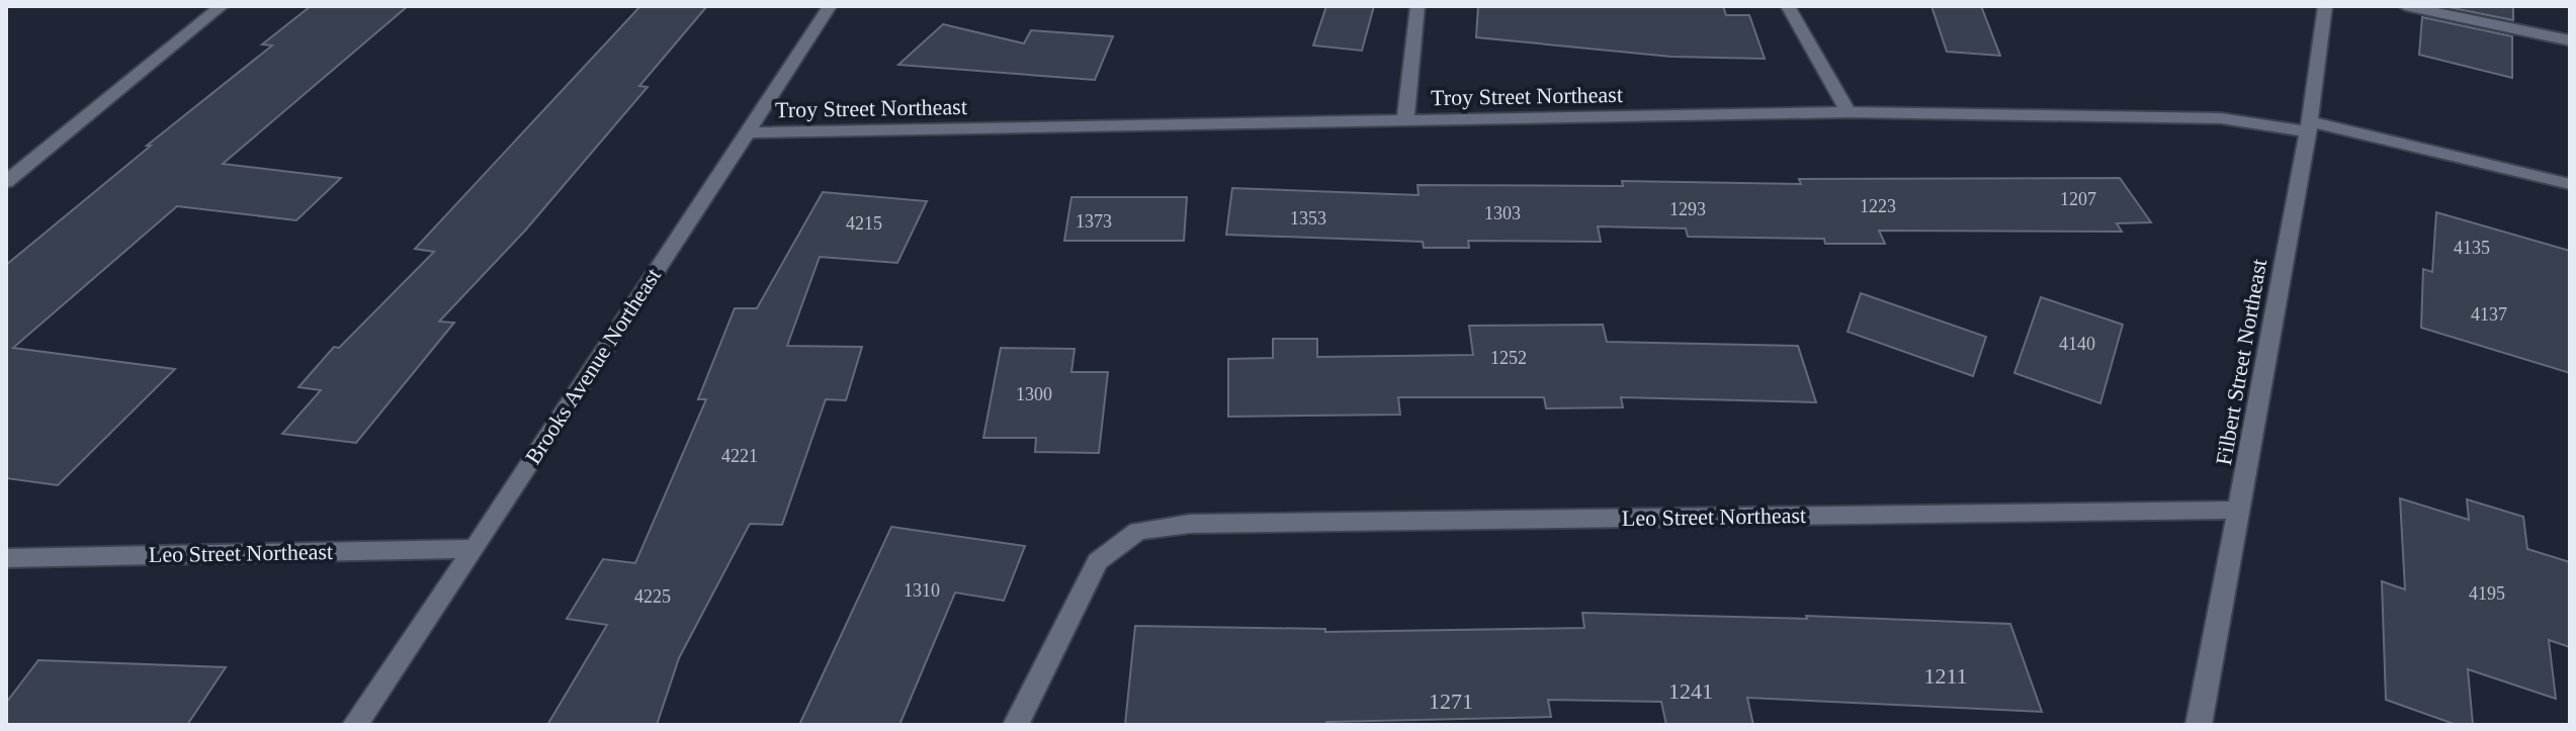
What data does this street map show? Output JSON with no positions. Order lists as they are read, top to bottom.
{
  "streets": {
    "street": [
      "Troy Street Northeast",
      "Filbert Street Northeast",
      "Brooks Avenue Northeast",
      "Leo Street Northeast"
    ]
  },
  "crossings": [
    ["Troy Street Northeast", "Filbert Street Northeast"],
    ["Troy Street Northeast", "Brooks Avenue Northeast"],
    ["Filbert Street Northeast", "Leo Street Northeast"],
    ["Brooks Avenue Northeast", "Leo Street Northeast"]
  ],
  "house_numbers": [
    "1207",
    "1223",
    "1293",
    "1303",
    "1353",
    "1373",
    "4215",
    "4135",
    "4137",
    "4140",
    "1252",
    "1300",
    "4221",
    "1310",
    "4195",
    "4225",
    "1211",
    "1241",
    "1271"
  ]
}
